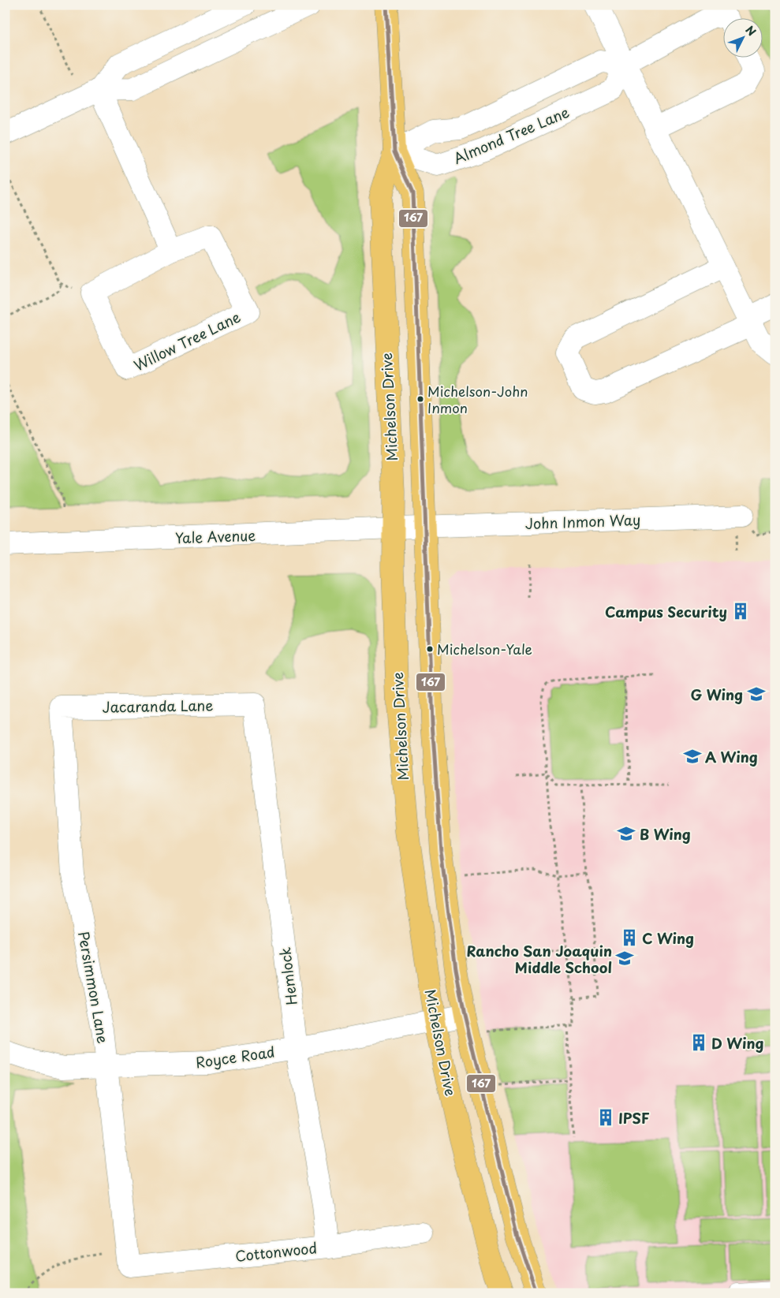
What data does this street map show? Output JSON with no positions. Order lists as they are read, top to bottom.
{
  "streets": {
    "main road": ["Michelson Drive"],
    "street": [
      "Almond Tree Lane",
      "Willow Tree Lane",
      "John Inmon Way",
      "Yale Avenue",
      "Jacaranda Lane",
      "Hemlock",
      "Persimmon Lane",
      "Royce Road",
      "Cottonwood"
    ]
  },
  "crossings": [
    ["Almond Tree Lane", "Michelson Drive"],
    ["Michelson Drive", "John Inmon Way"],
    ["Michelson Drive", "Yale Avenue"],
    ["Michelson Drive", "Royce Road"],
    ["John Inmon Way", "Yale Avenue"],
    ["Jacaranda Lane", "Hemlock"],
    ["Jacaranda Lane", "Persimmon Lane"],
    ["Hemlock", "Royce Road"],
    ["Hemlock", "Cottonwood"],
    ["Persimmon Lane", "Royce Road"],
    ["Persimmon Lane", "Cottonwood"]
  ],
  "places": {
    "other": ["Michelson-John Inmon", "Michelson-Yale"],
    "building": [
      "Campus Security",
      "C Wing",
      "D Wing",
      "IPSF"
    ],
    "school or university": [
      "G Wing",
      "A Wing",
      "B Wing",
      "Rancho San Joaquin Middle School"
    ]
  },
  "lines": ["transit line 167"],
  "north": "top right"
}
